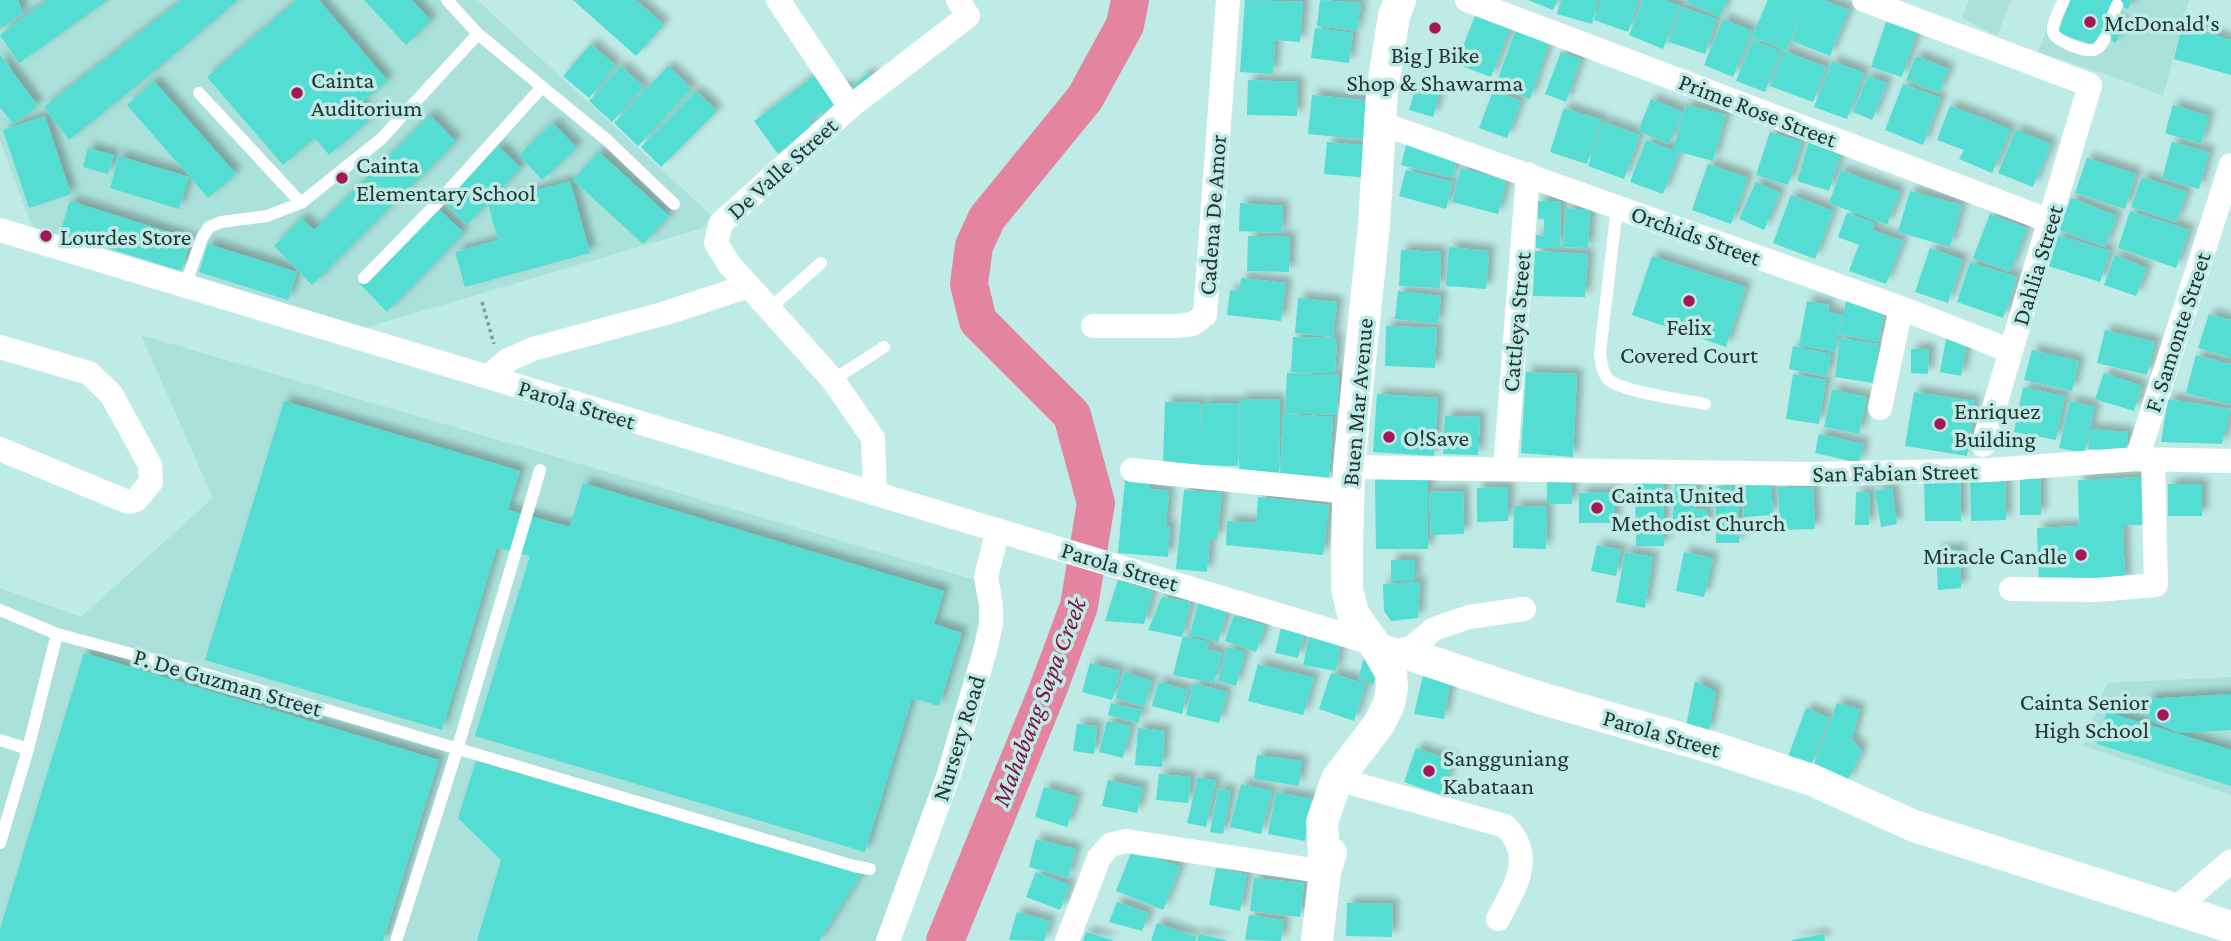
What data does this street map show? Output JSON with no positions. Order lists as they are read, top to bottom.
{
  "streets": {
    "street": [
      "Prime Rose Street",
      "De Valle Street",
      "Cadena De Amor",
      "Orchids Street",
      "Dahlia Street",
      "Cattleya Street",
      "F. Samonte Street",
      "Buen Mar Avenue",
      "Parola Street",
      "San Fabian Street",
      "Nursery Road"
    ],
    "lane": ["P. De Guzman Street"]
  },
  "crossings": [
    ["Prime Rose Street", "Dahlia Street"],
    ["De Valle Street", "Parola Street"],
    ["Orchids Street", "Dahlia Street"],
    ["Orchids Street", "Cattleya Street"],
    ["Orchids Street", "Buen Mar Avenue"],
    ["Cattleya Street", "San Fabian Street"],
    ["F. Samonte Street", "San Fabian Street"],
    ["Buen Mar Avenue", "Parola Street"],
    ["Buen Mar Avenue", "San Fabian Street"],
    ["Parola Street", "Nursery Road"]
  ],
  "water": ["Mahabang Sapa Creek"],
  "places": [
    "McDonald's",
    "Big J Bike Shop & Shawarma",
    "Cainta Auditorium",
    "Cainta Elementary School",
    "Lourdes Store",
    "Felix Covered Court",
    "Enriquez Building",
    "O!Save",
    "Cainta United Methodist Church",
    "Miracle Candle",
    "Cainta Senior High School",
    "Sangguniang Kabataan"
  ]
}
